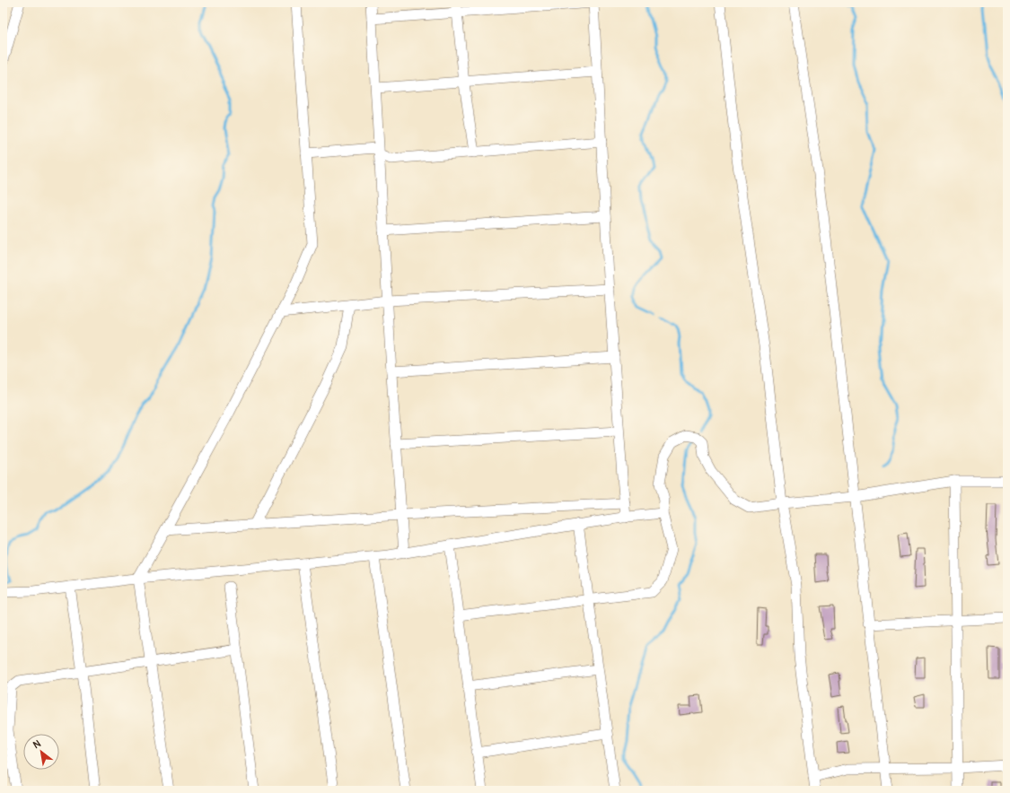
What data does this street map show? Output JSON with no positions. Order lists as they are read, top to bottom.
{
  "north": "top left"
}
